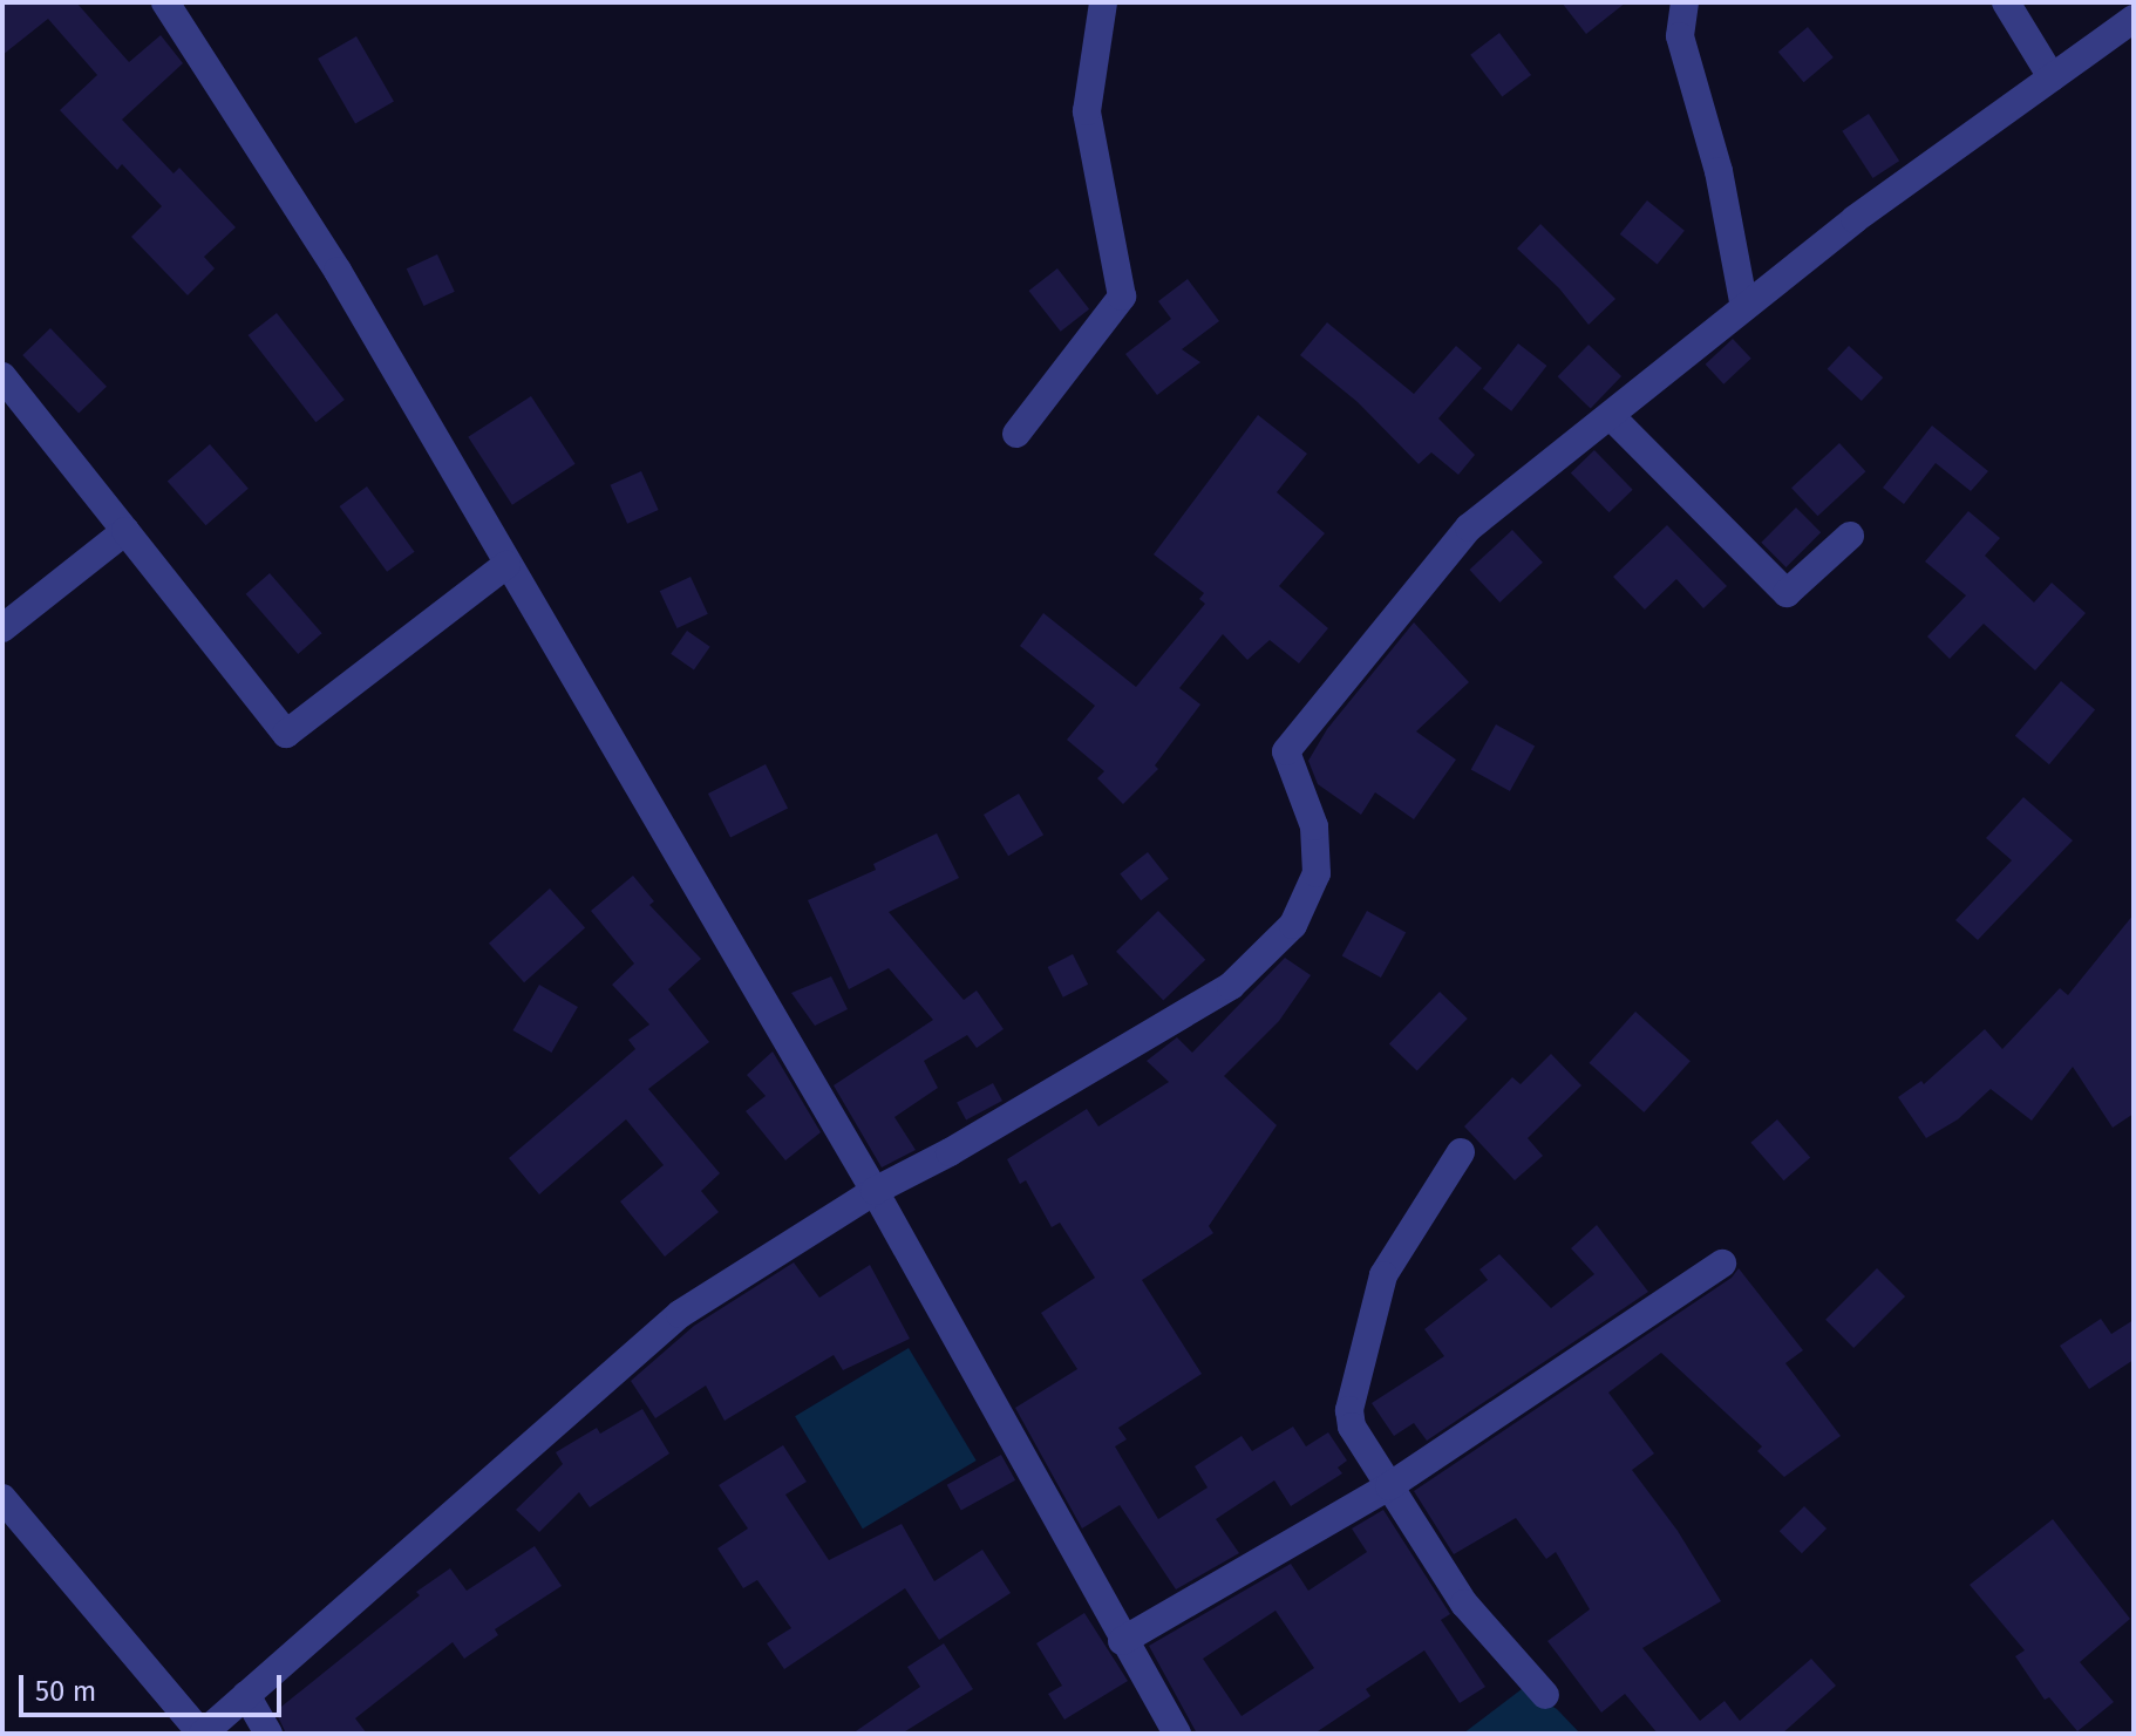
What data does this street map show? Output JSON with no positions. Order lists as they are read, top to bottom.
{
  "scale_bar": "50 m"
}
